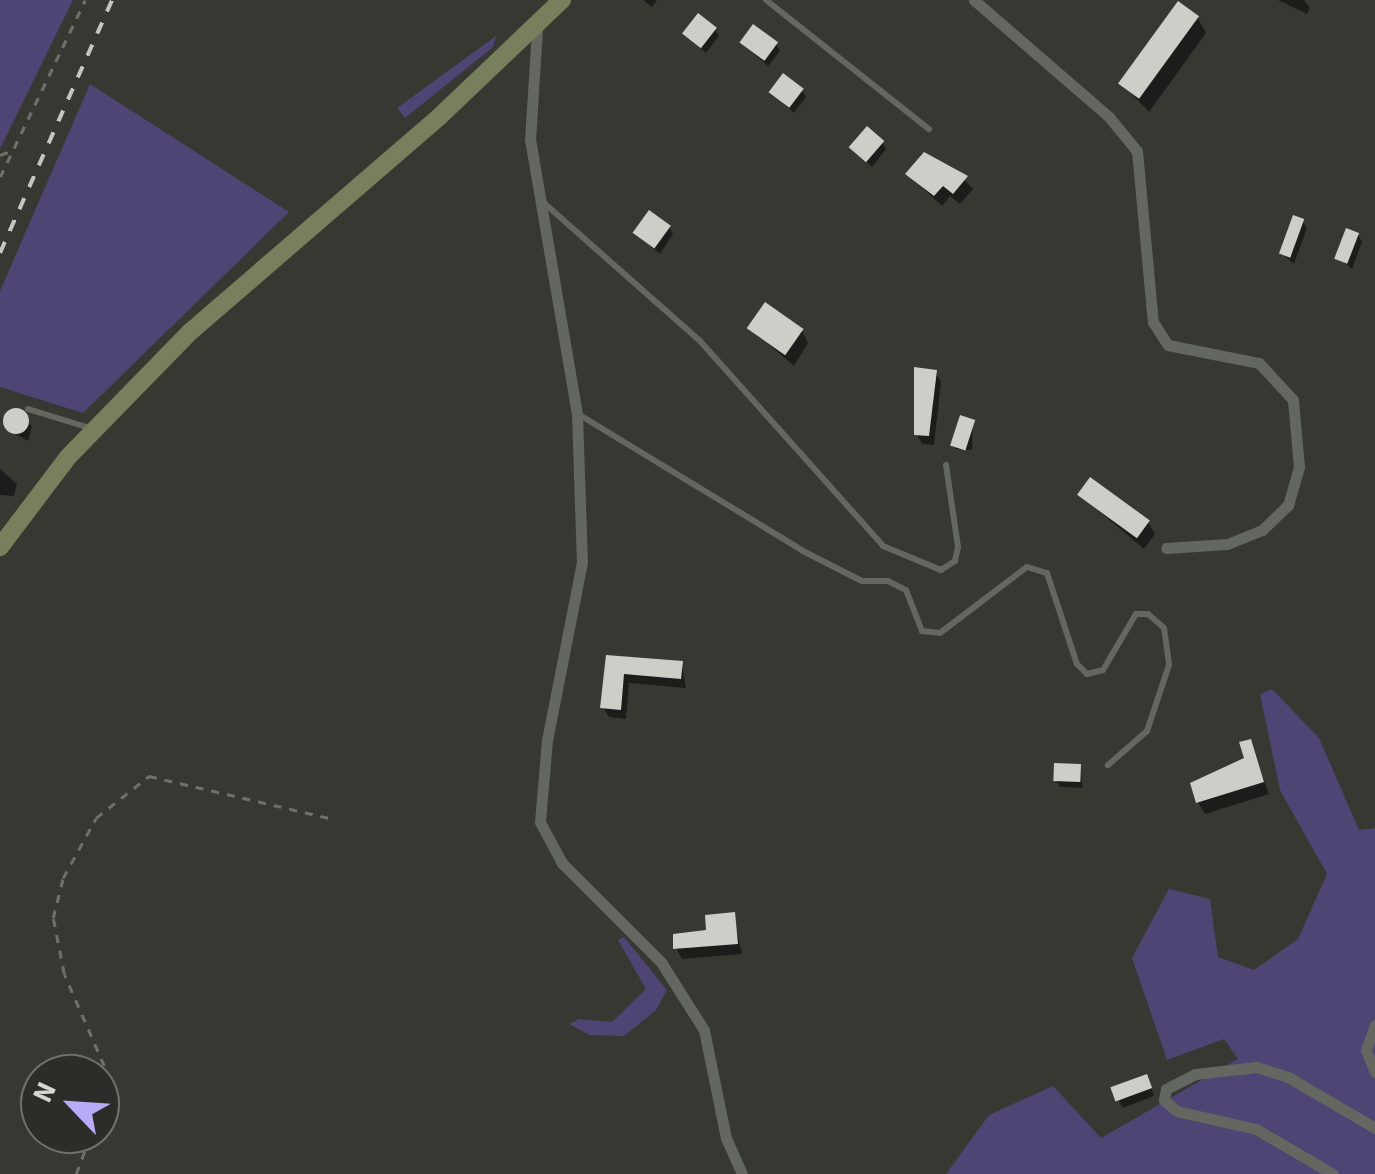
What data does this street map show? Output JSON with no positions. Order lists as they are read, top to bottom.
{
  "north": "top left"
}
